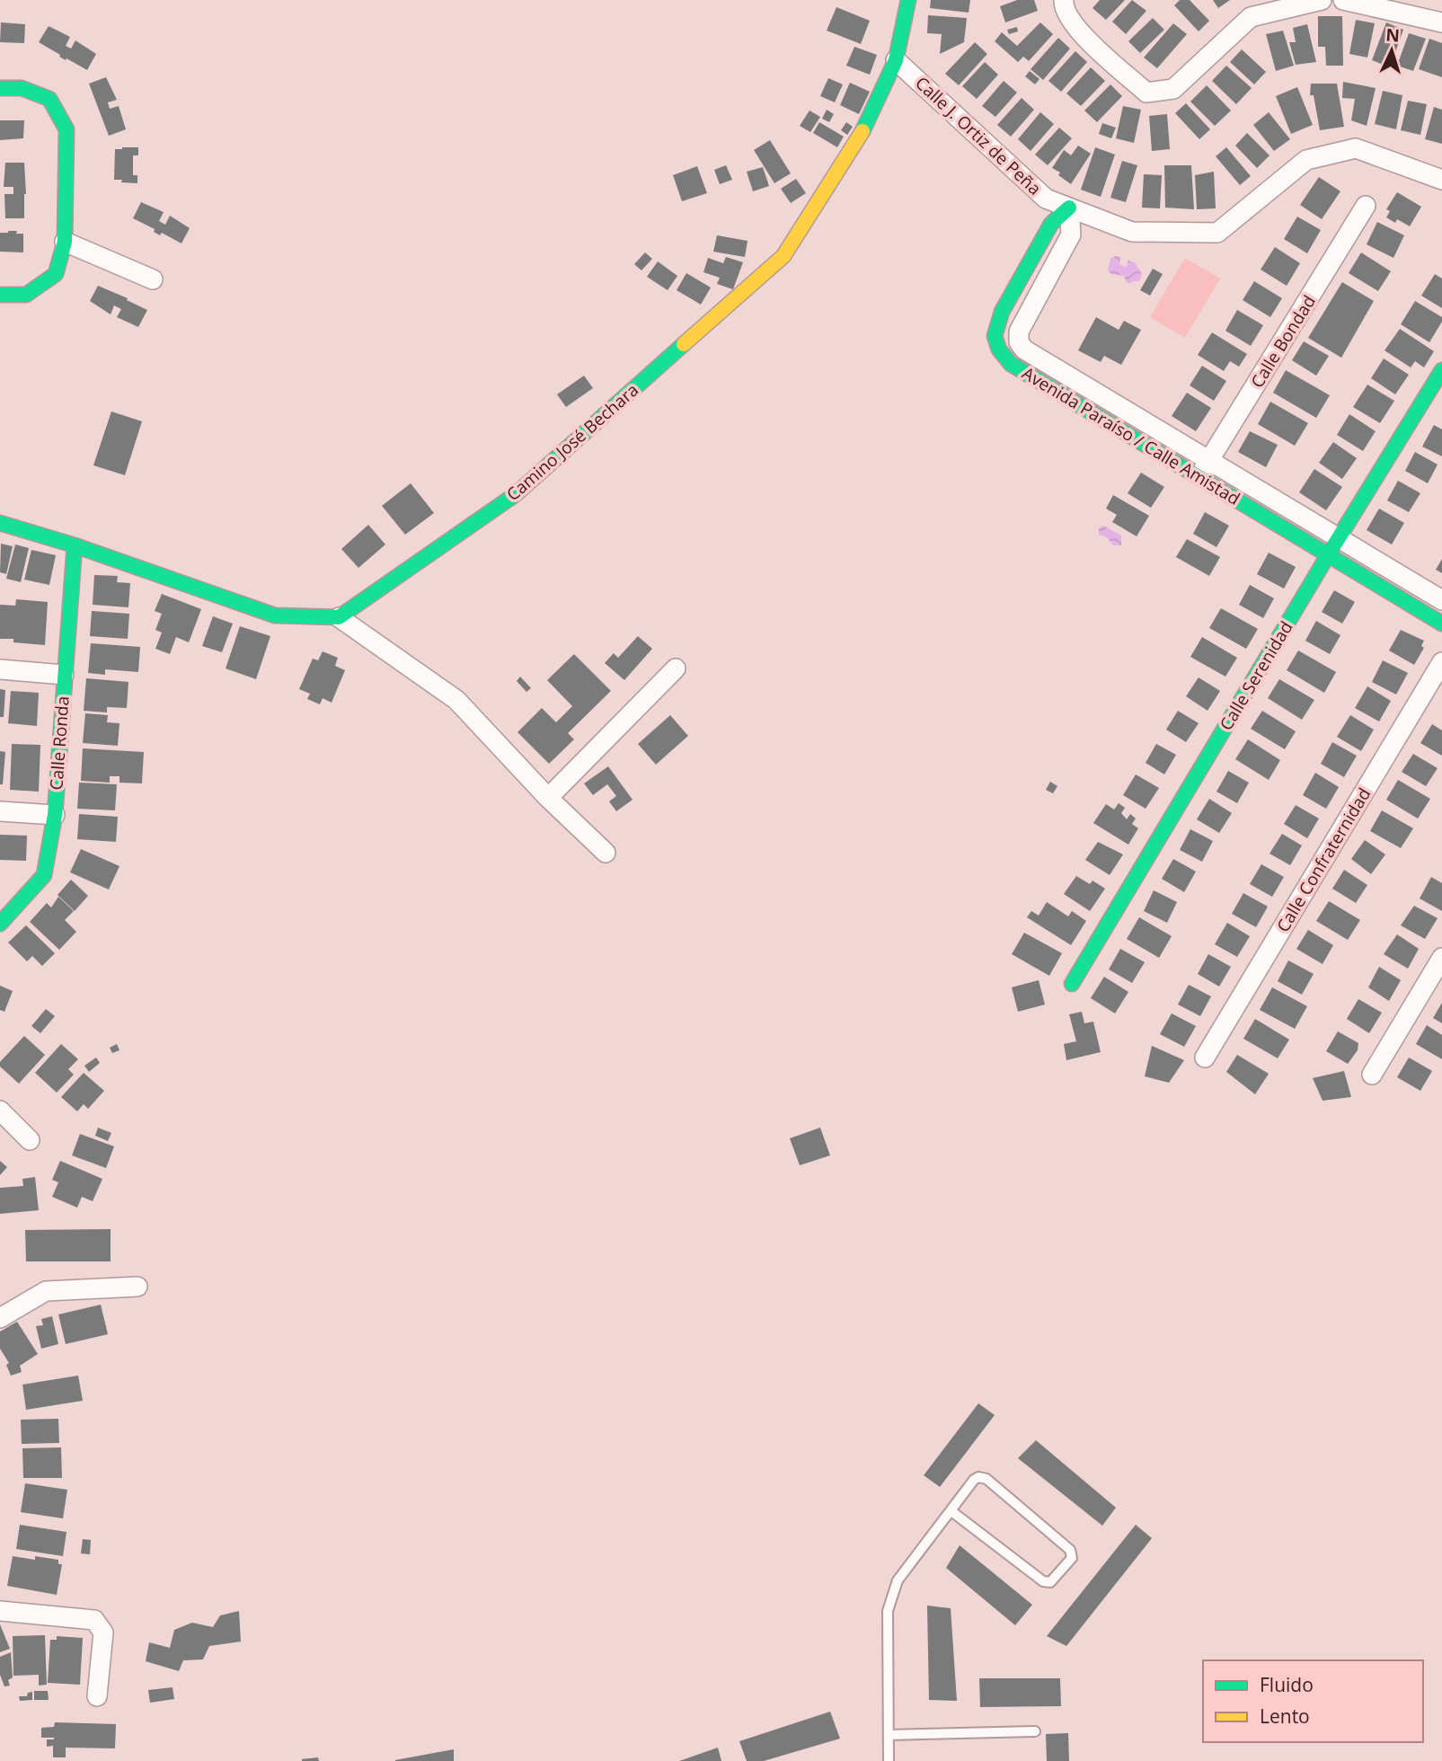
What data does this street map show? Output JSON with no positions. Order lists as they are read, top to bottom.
{
  "streets": {
    "street": [
      "Calle J. Ortiz de Peña",
      "Calle Bondad",
      "Avenida Paraíso / Calle Amistad",
      "Camino José Bechara",
      "Calle Serenidad",
      "Calle Ronda",
      "Calle Confraternidad"
    ]
  },
  "crossings": [
    ["Calle J. Ortiz de Peña", "Camino José Bechara"],
    ["Calle Bondad", "Avenida Paraíso / Calle Amistad"],
    ["Avenida Paraíso / Calle Amistad", "Calle Serenidad"]
  ],
  "legend": ["Fluido", "Lento"],
  "north": "top"
}
